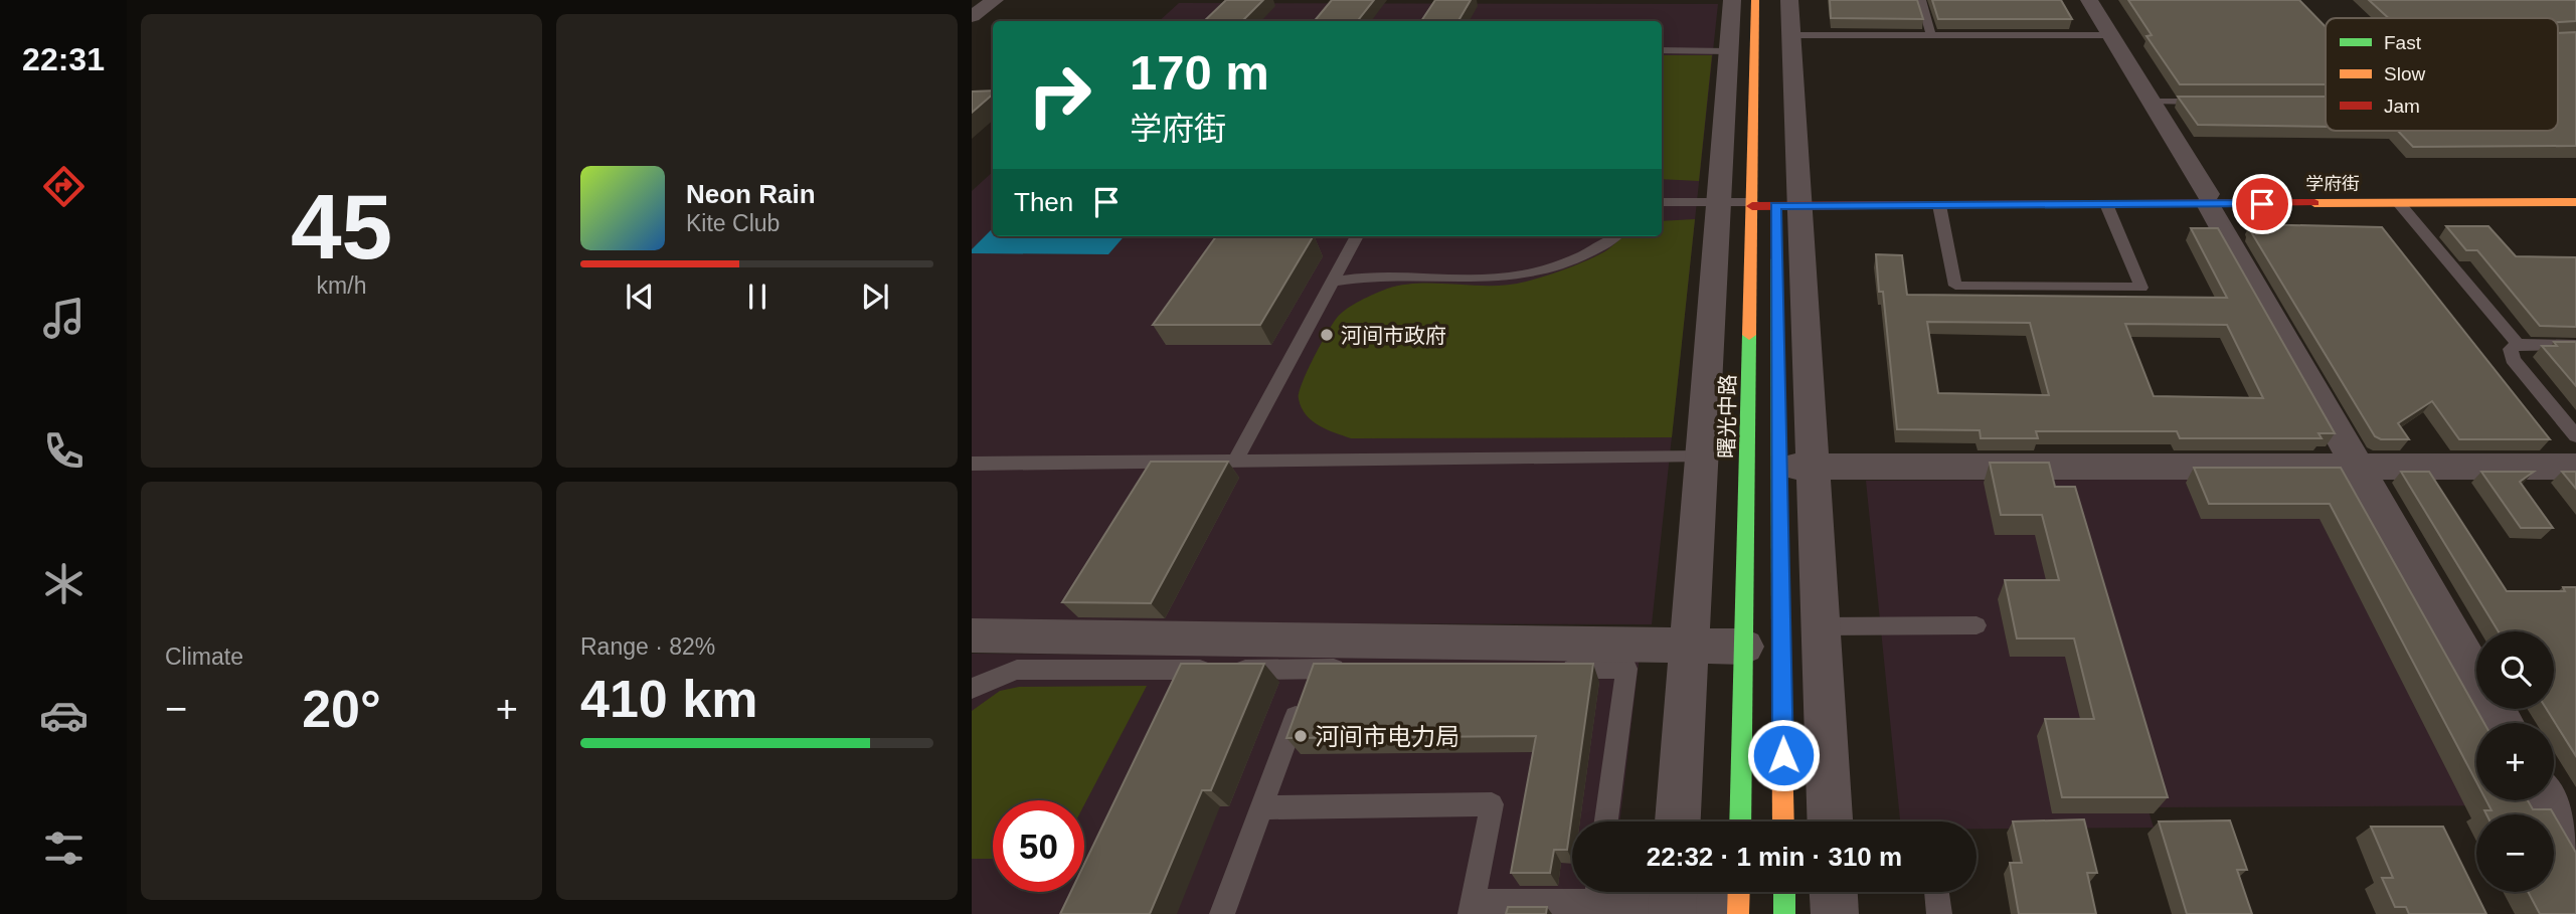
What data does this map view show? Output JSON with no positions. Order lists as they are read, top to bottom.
{
  "streets": {
    "main road": ["学府街", "曙光中路"]
  },
  "crossings": [
    ["学府街", "曙光中路"]
  ],
  "places": ["河间市政府", "河间市电力局"],
  "legend": ["Fast", "Slow", "Jam"],
  "page": {
    "tabs": "22:31",
    "tile": [
      ["45", "km/h"],
      "Climate",
      ["Range · 82%", "410 km"]
    ],
    "turn": ["170 m", "学府街"],
    "song": ["Neon Rain", "Kite Club"],
    "then": "Then",
    "map_buttons": ["+", "−"],
    "heat": ["−", "20°", "+"],
    "limit": "50",
    "trip": "22:32 · 1 min · 310 m"
  }
}
